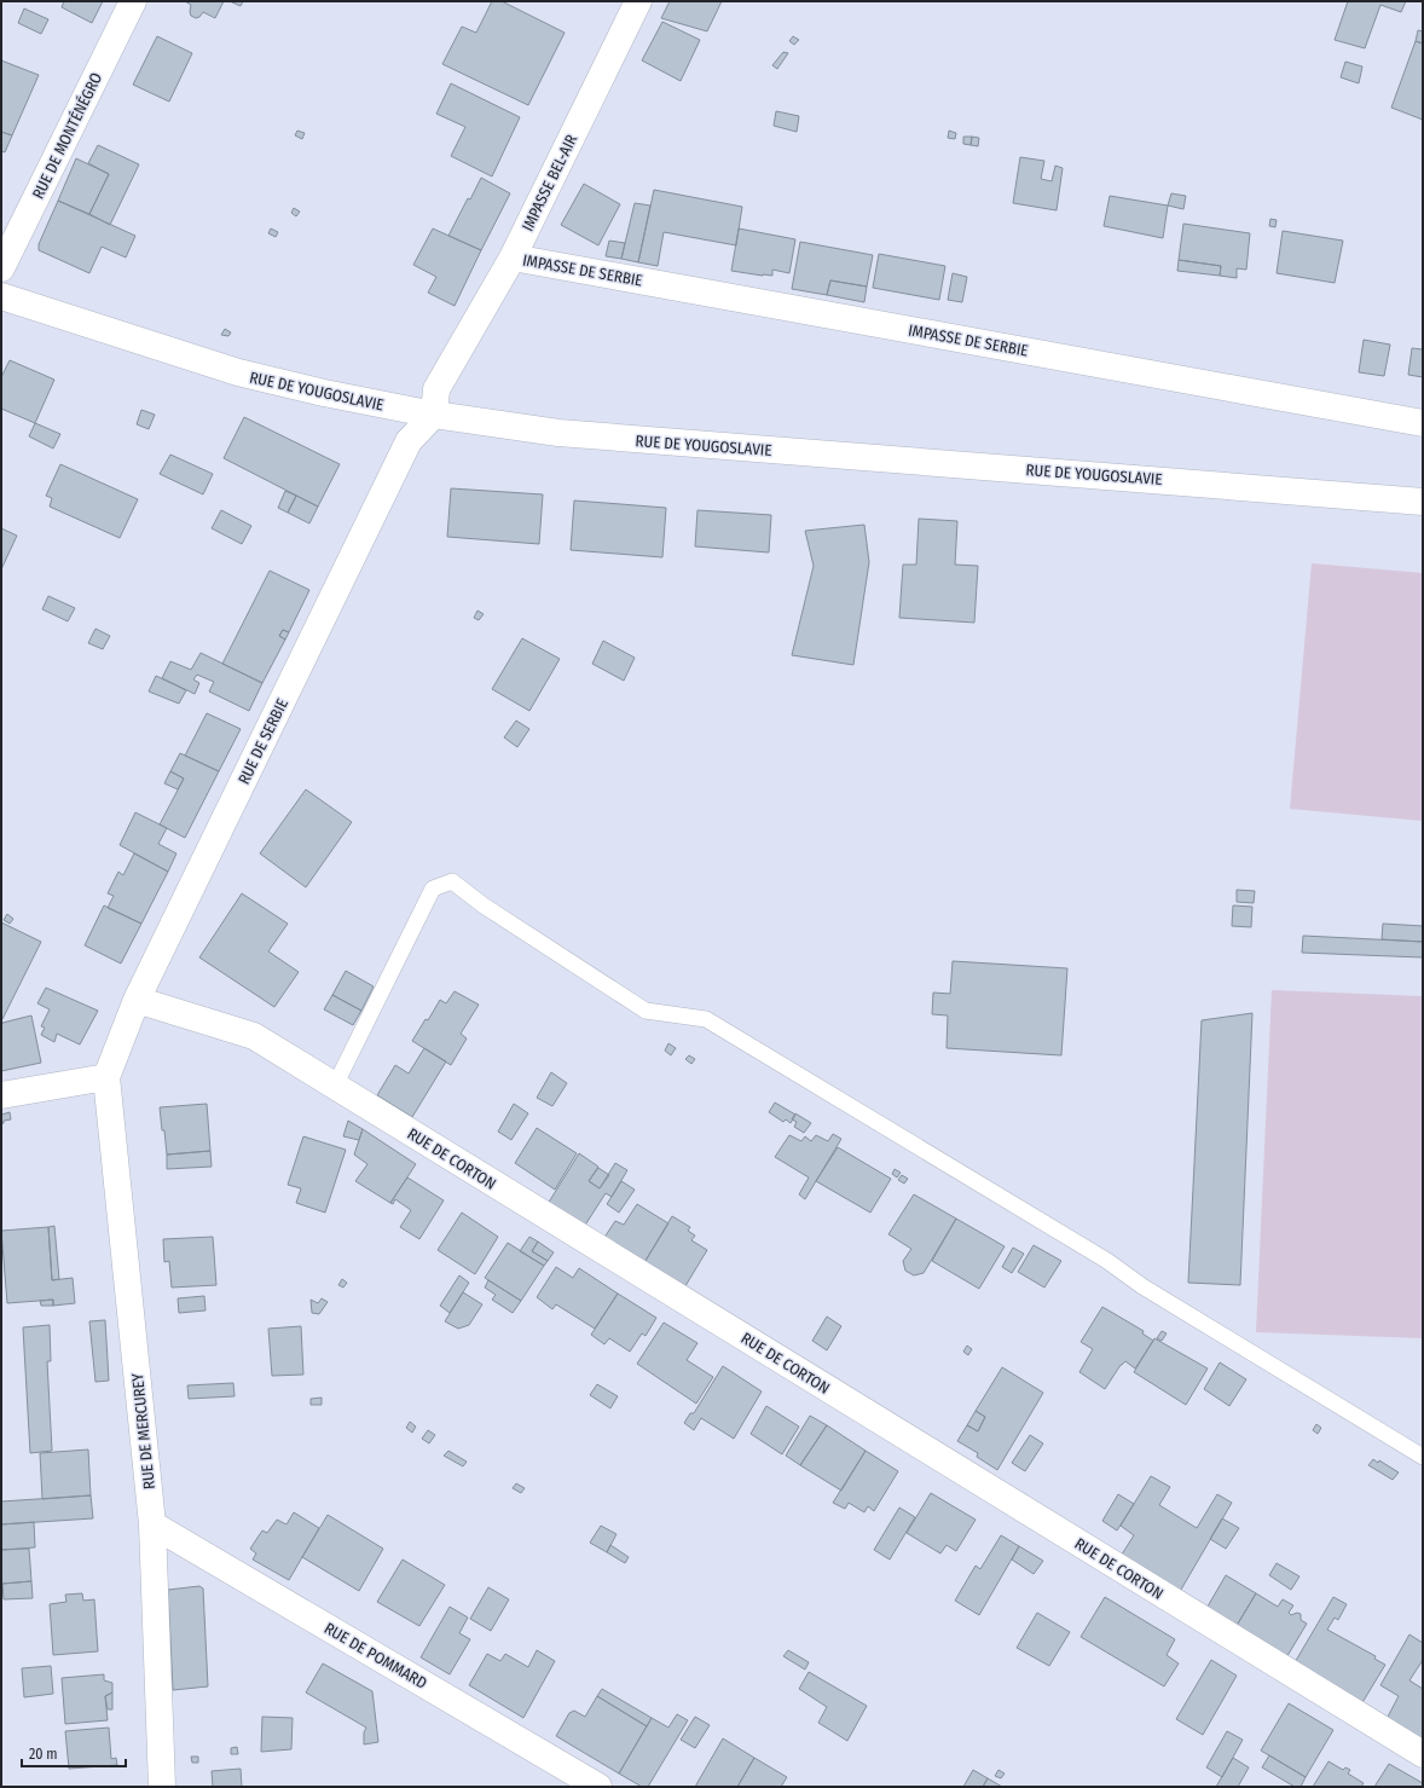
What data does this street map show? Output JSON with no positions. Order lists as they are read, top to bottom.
{
  "streets": {
    "street": [
      "RUE DE MONTÉNÉGRO",
      "IMPASSE BEL-AIR",
      "IMPASSE DE SERBIE",
      "RUE DE YOUGOSLAVIE",
      "RUE DE SERBIE",
      "RUE DE CORTON",
      "RUE DE MERCUREY",
      "RUE DE POMMARD"
    ]
  },
  "crossings": [
    ["IMPASSE BEL-AIR", "IMPASSE DE SERBIE"],
    ["IMPASSE BEL-AIR", "RUE DE YOUGOSLAVIE"],
    ["IMPASSE BEL-AIR", "RUE DE SERBIE"],
    ["RUE DE YOUGOSLAVIE", "RUE DE SERBIE"],
    ["RUE DE SERBIE", "RUE DE CORTON"],
    ["RUE DE SERBIE", "RUE DE MERCUREY"],
    ["RUE DE MERCUREY", "RUE DE POMMARD"]
  ],
  "scale_bar": "20 m"
}
